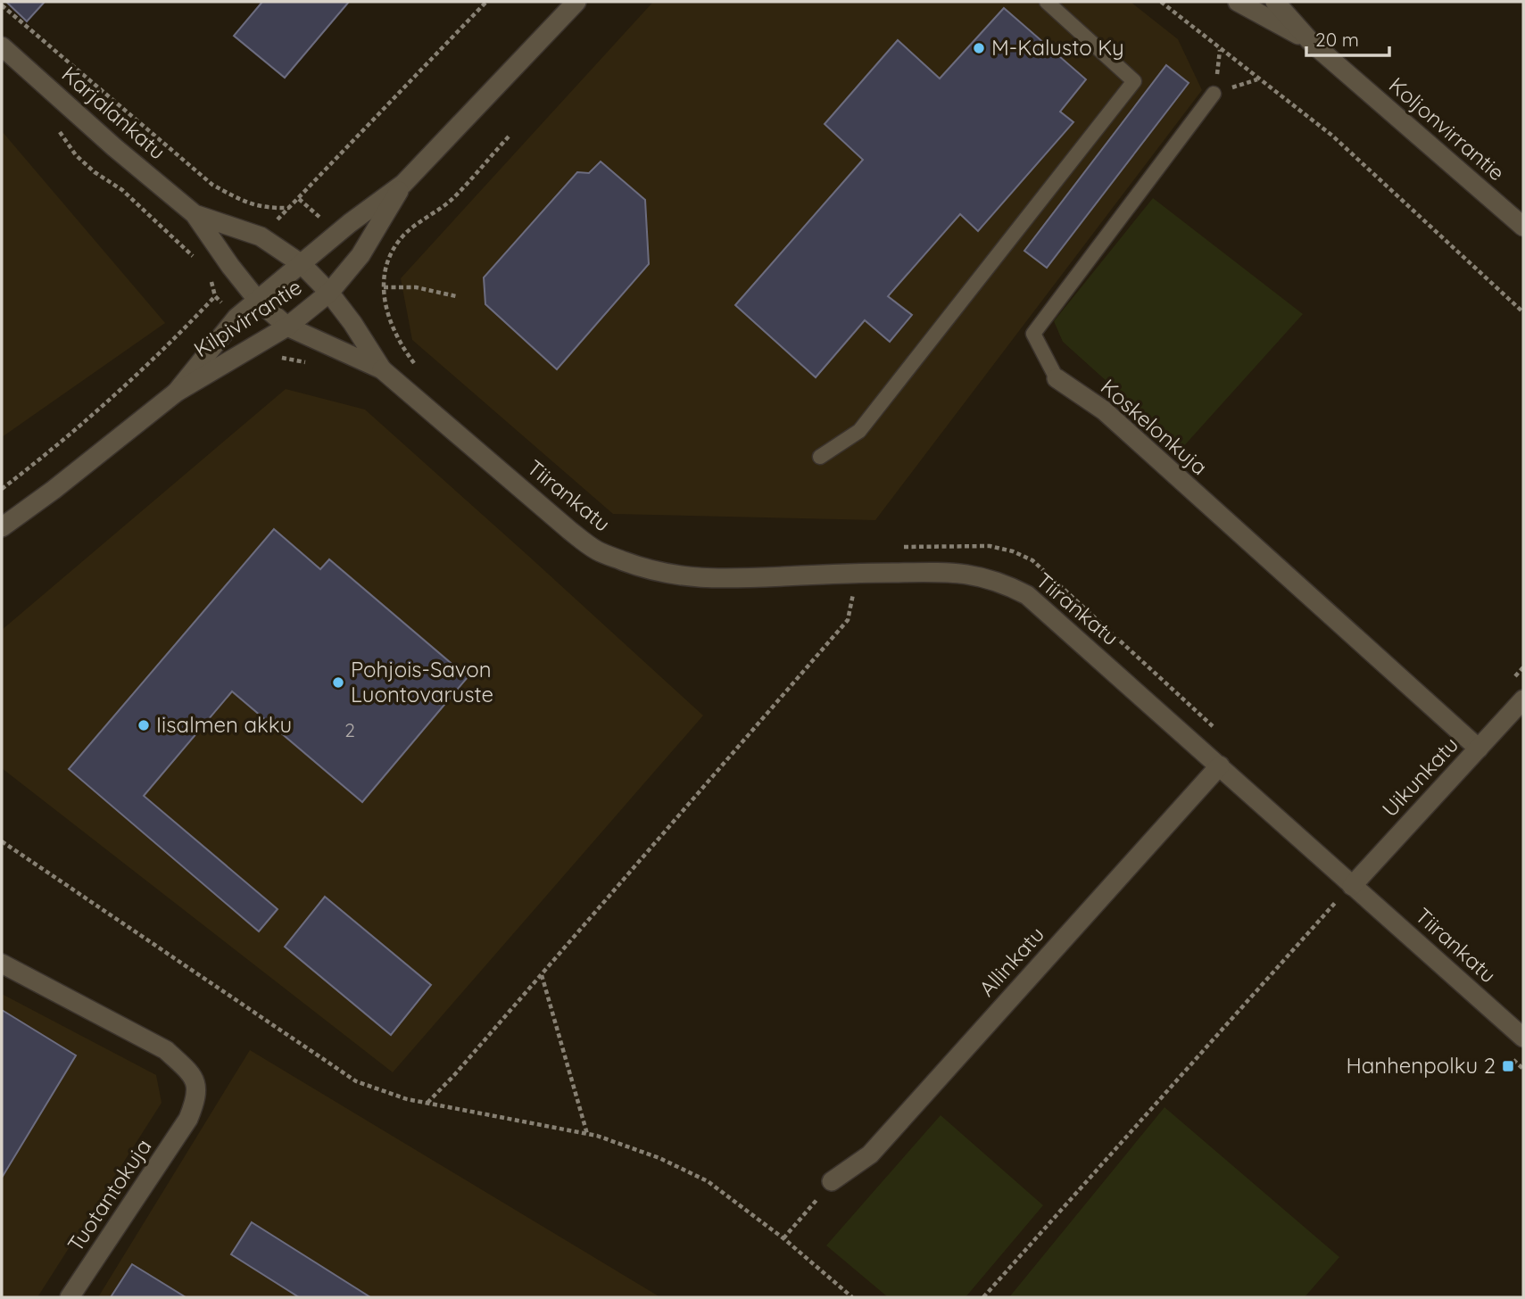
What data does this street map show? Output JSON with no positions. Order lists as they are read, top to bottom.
{
  "streets": {
    "street": [
      "Karjalankatu",
      "Koljonvirrantie",
      "Kilpivirrantie",
      "Koskelonkuja",
      "Tiirankatu",
      "Uikunkatu",
      "Allinkatu",
      "Tuotantokuja"
    ]
  },
  "crossings": [
    ["Karjalankatu", "Kilpivirrantie"],
    ["Karjalankatu", "Tiirankatu"],
    ["Kilpivirrantie", "Tiirankatu"],
    ["Koskelonkuja", "Uikunkatu"],
    ["Tiirankatu", "Uikunkatu"],
    ["Tiirankatu", "Allinkatu"]
  ],
  "places": {
    "other": ["M-Kalusto Ky", "Pohjois-Savon Luontovaruste", "Iisalmen akku"],
    "transit": ["Hanhenpolku 2"]
  },
  "house_numbers": ["2"],
  "scale_bar": "20 m"
}
